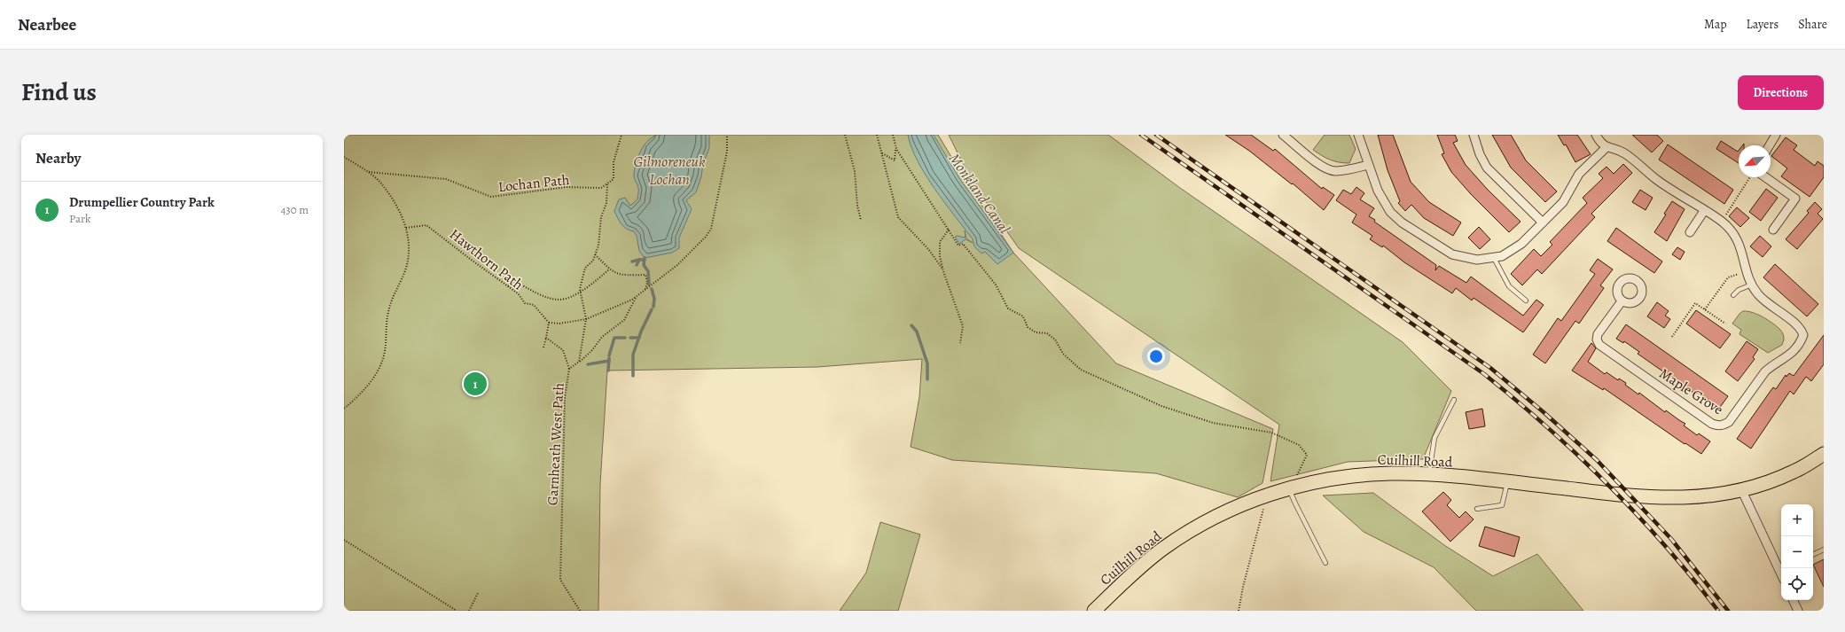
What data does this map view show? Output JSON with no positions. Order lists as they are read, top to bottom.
{
  "streets": {
    "main road": ["Cuilhill Road"],
    "street": ["Maple Grove"],
    "path": ["Lochan Path", "Hawthorn Path", "Garnheath West Path"]
  },
  "water": ["Gilmoreneuk Lochan", "Monkland Canal"],
  "north": "bottom left",
  "page": {
    "header": "Nearbee",
    "nav": ["Map", "Layers", "Share"],
    "title": "Find us",
    "buttons": "Directions",
    "heading": "Nearby",
    "list": [
      {
        "mark": "1",
        "name": "Drumpellier Country Park",
        "note": "Park",
        "value": "430 m"
      }
    ],
    "pins": "1",
    "map_buttons": ["+", "−"]
  }
}
